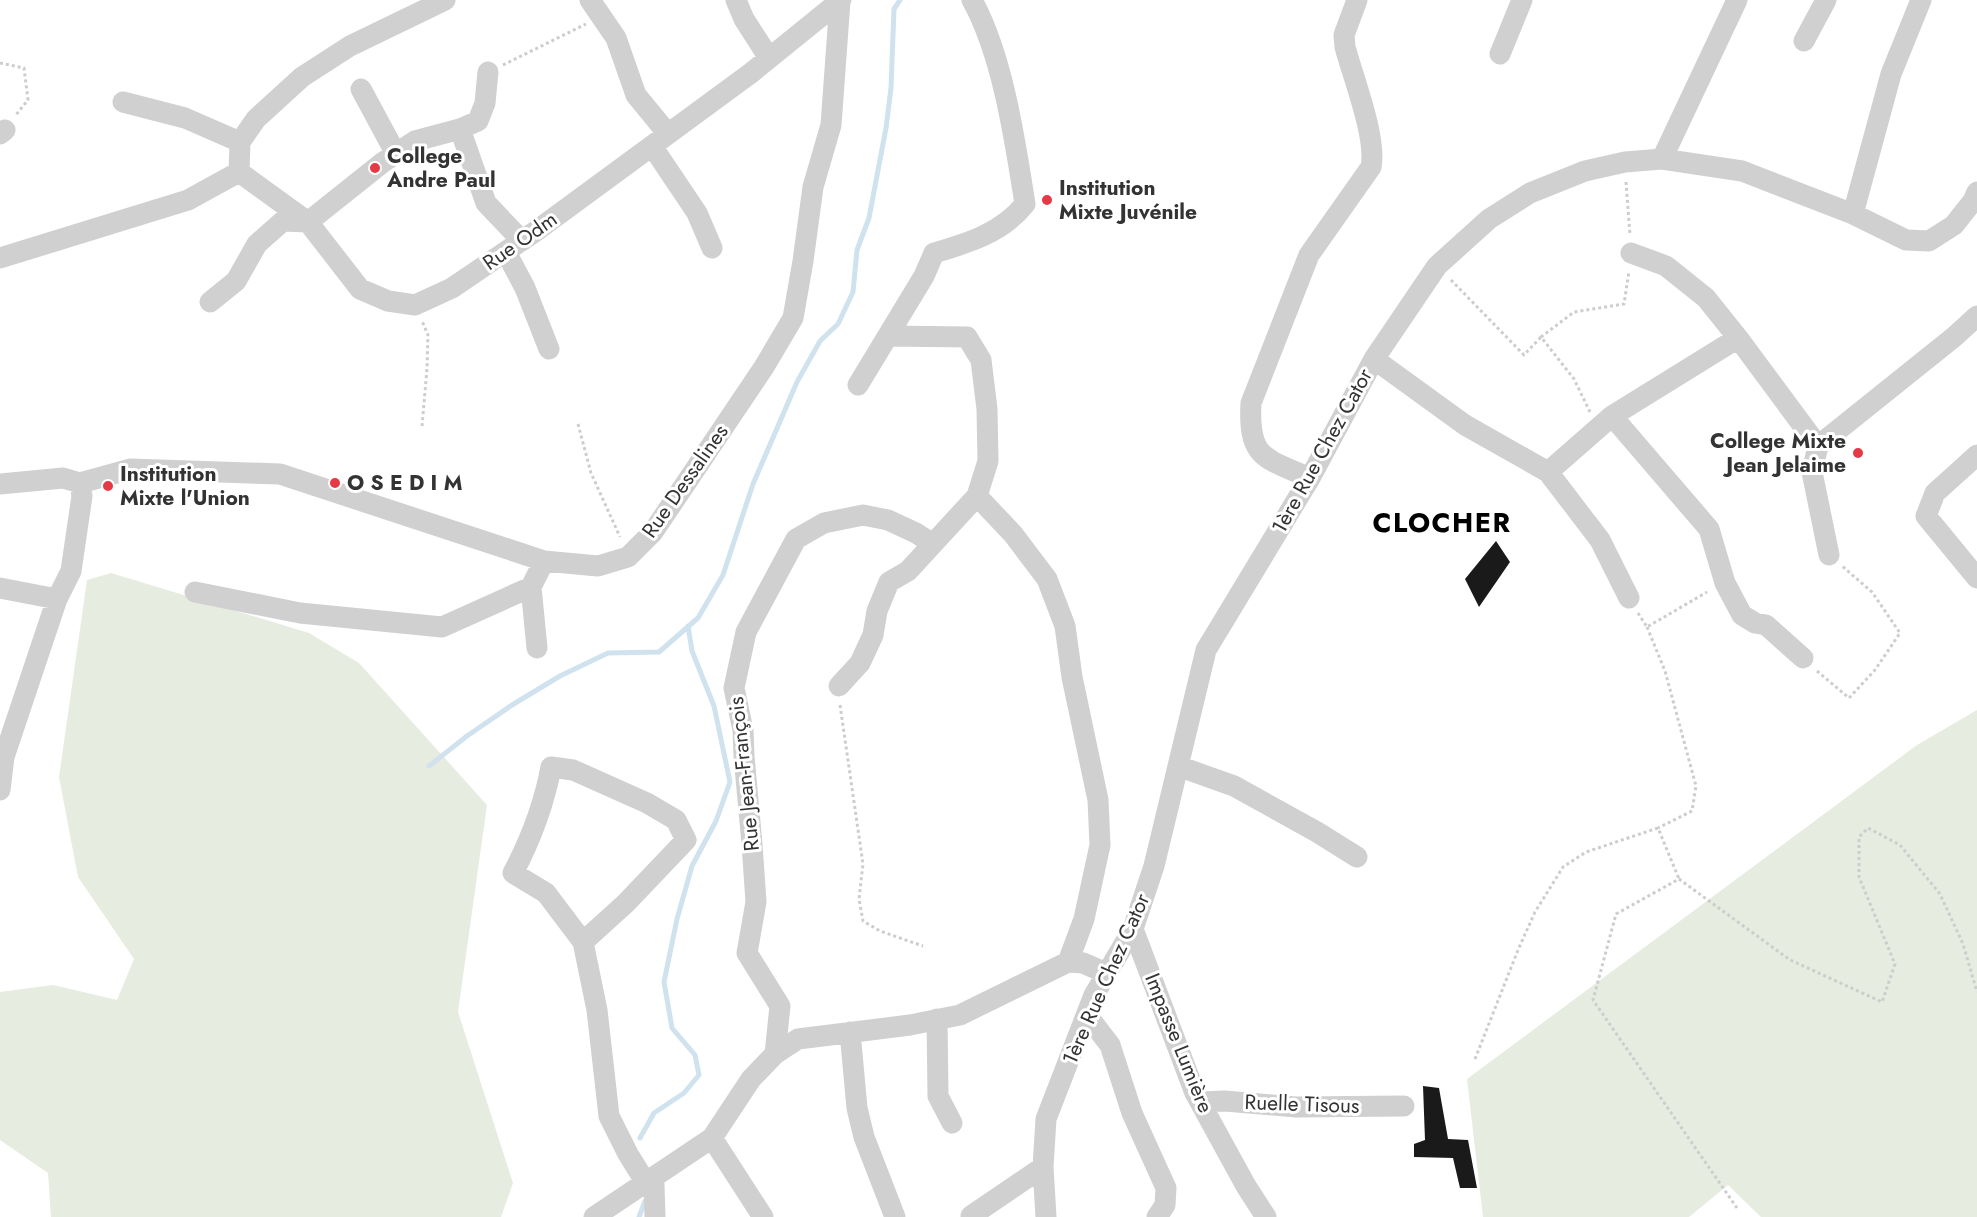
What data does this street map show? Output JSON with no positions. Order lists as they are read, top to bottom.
{
  "streets": {
    "street": [
      "Rue Odm",
      "1ère Rue Chez Cator",
      "Rue Dessalines",
      "Rue Jean-François",
      "Impasse Lumière",
      "Ruelle Tisous"
    ]
  },
  "crossings": [
    ["Rue Odm", "Rue Dessalines"],
    ["1ère Rue Chez Cator", "Impasse Lumière"],
    ["Impasse Lumière", "Ruelle Tisous"]
  ],
  "districts": ["CLOCHER"],
  "places": [
    "College Andre Paul",
    "Institution Mixte Juvénile",
    "College Mixte Jean Jelaime",
    "O S E D I M",
    "Institution Mixte l'Union"
  ]
}
